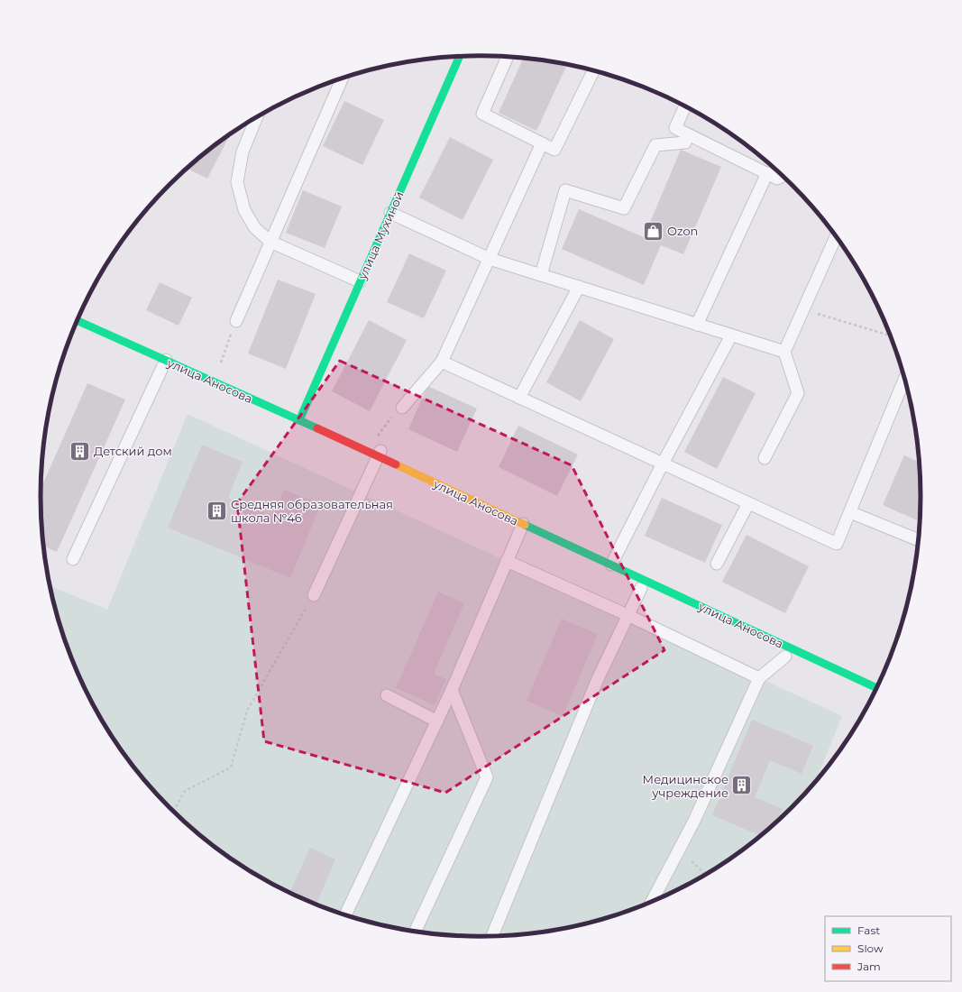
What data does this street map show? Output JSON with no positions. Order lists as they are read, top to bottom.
{
  "streets": {
    "street": ["улица Мухиной", "улица Аносова"]
  },
  "crossings": [
    ["улица Мухиной", "улица Аносова"]
  ],
  "places": {
    "shop": ["Ozon"],
    "building": ["Детский дом", "Средняя образовательная школа №46", "Медицинское учреждение"]
  },
  "legend": ["Fast", "Slow", "Jam"]
}
